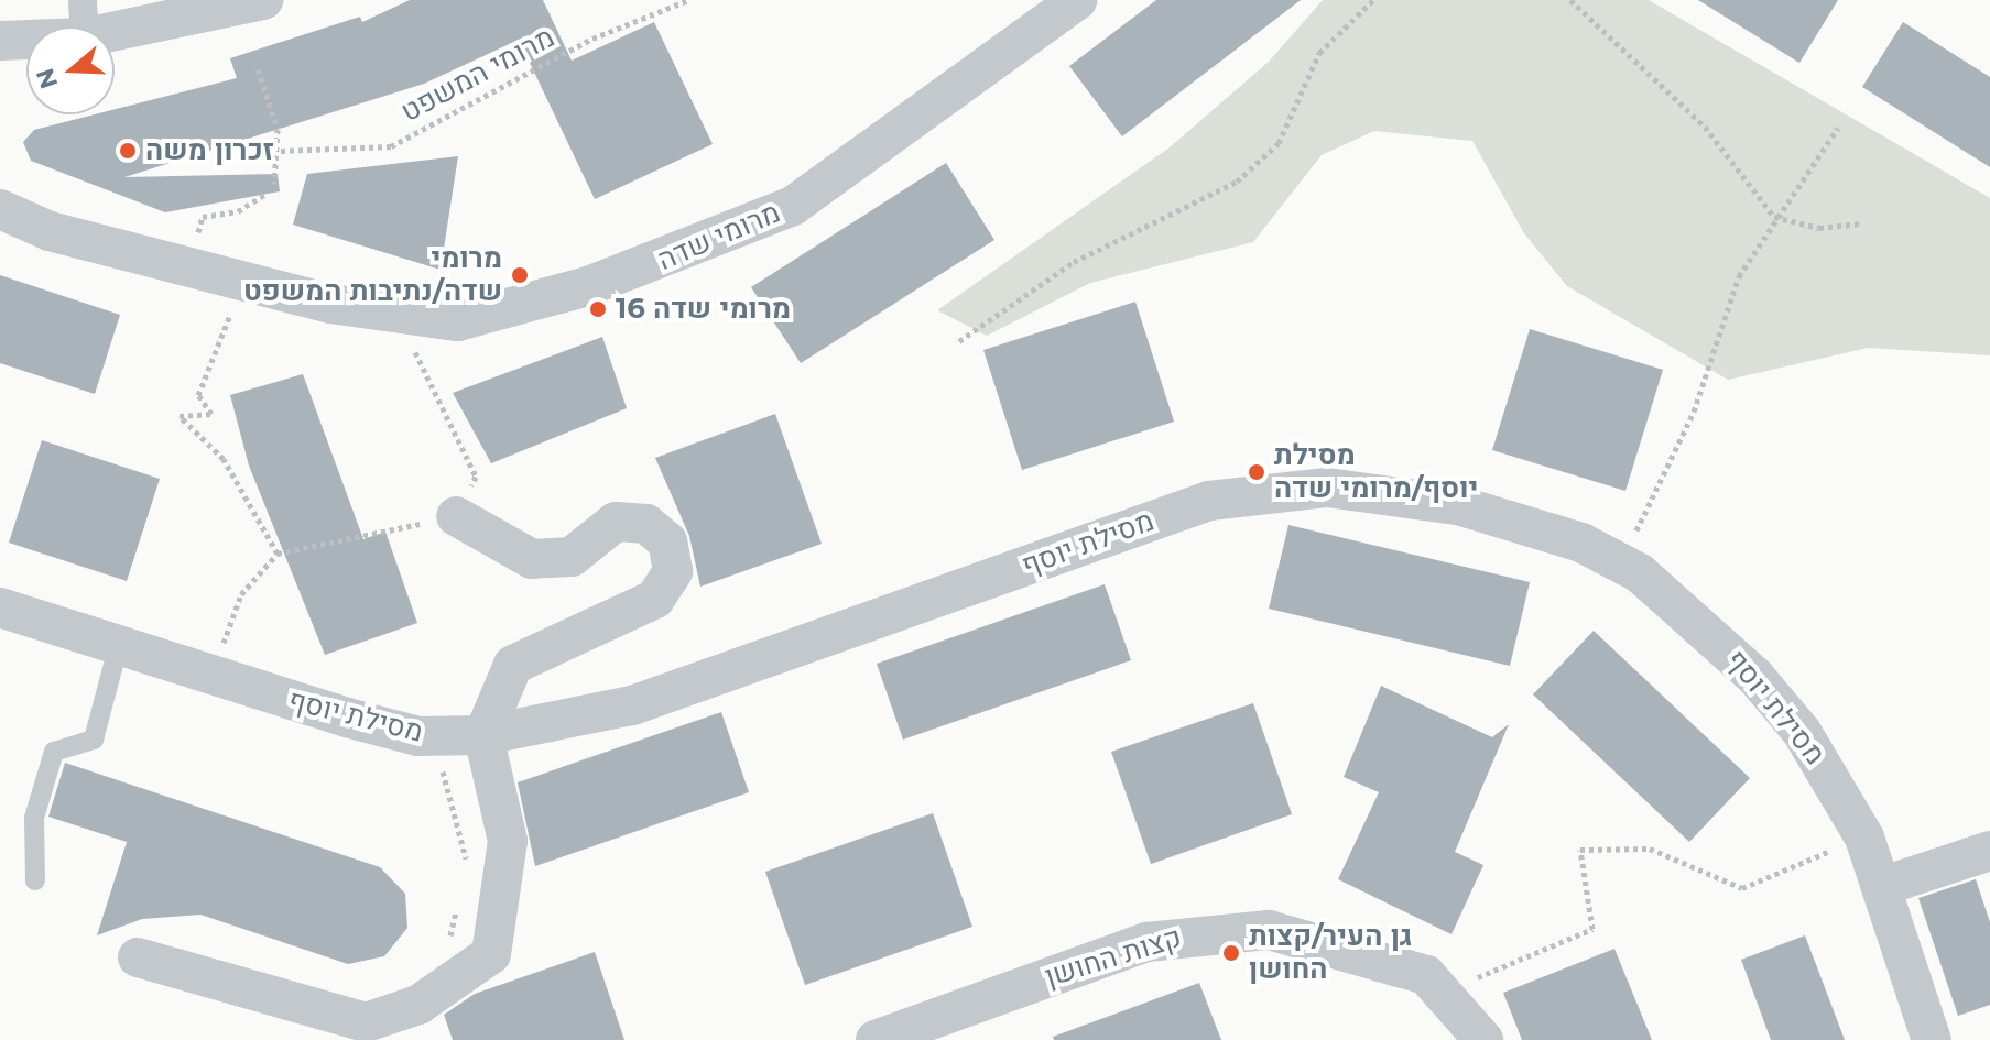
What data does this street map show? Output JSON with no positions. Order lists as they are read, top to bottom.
{
  "streets": {
    "street": ["מרומי שדה", "מסילת יוסף", "קצות החושן"],
    "path": ["מרומי המשפט"]
  },
  "places": [
    "זכרון משה",
    "מרומי שדה/נתיבות המשפט",
    "מרומי שדה 16",
    "מסילת יוסף/מרומי שדה",
    "גן העיר/קצות החושן"
  ],
  "north": "left"
}
